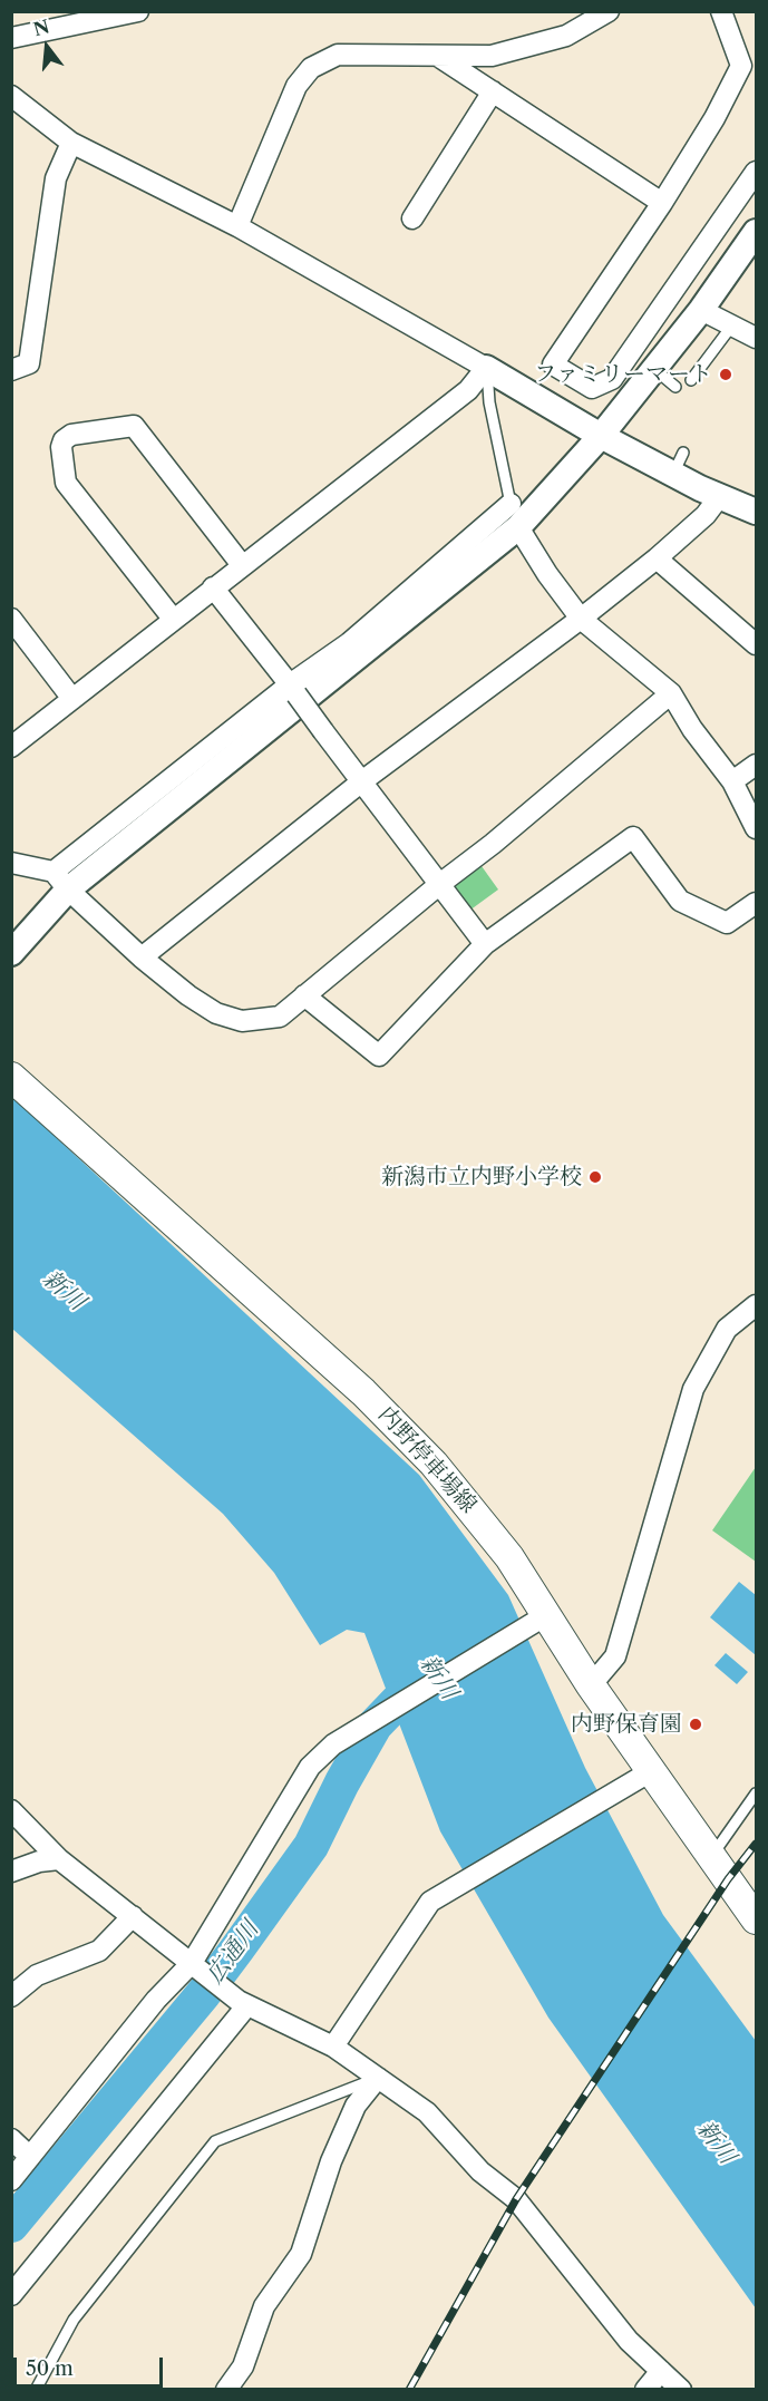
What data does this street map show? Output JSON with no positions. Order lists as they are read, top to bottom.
{
  "streets": {
    "main road": ["内野停車場線"]
  },
  "water": ["新川", "広通川"],
  "places": ["ファミリーマート", "新潟市立内野小学校", "内野保育園"],
  "scale_bar": "50 m",
  "north": "top"
}
